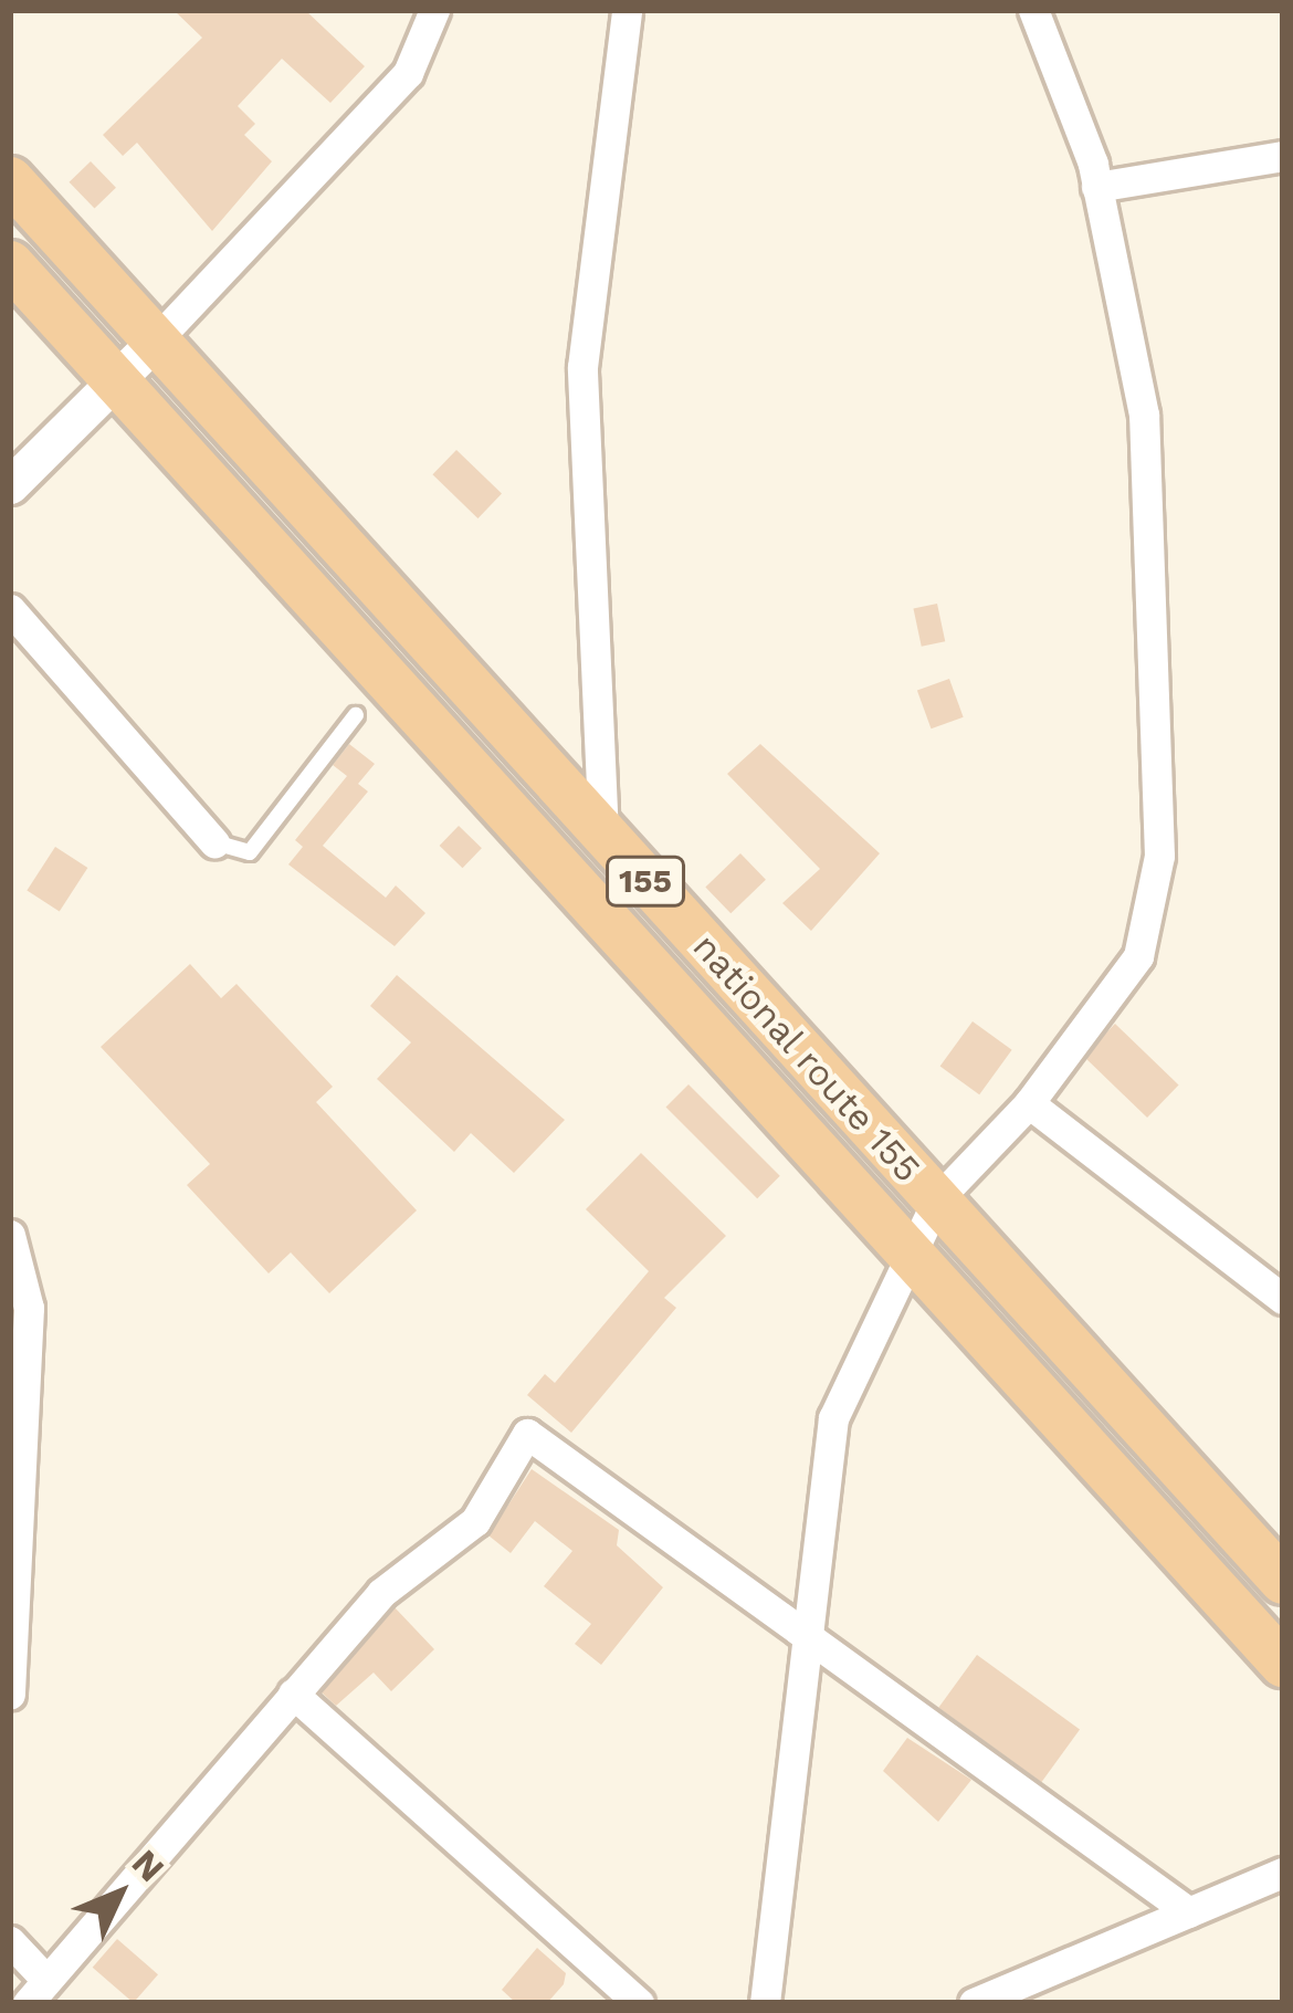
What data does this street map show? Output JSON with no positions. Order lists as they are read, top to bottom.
{
  "streets": {
    "highway": ["155", "national route 155"]
  },
  "north": "top right"
}
